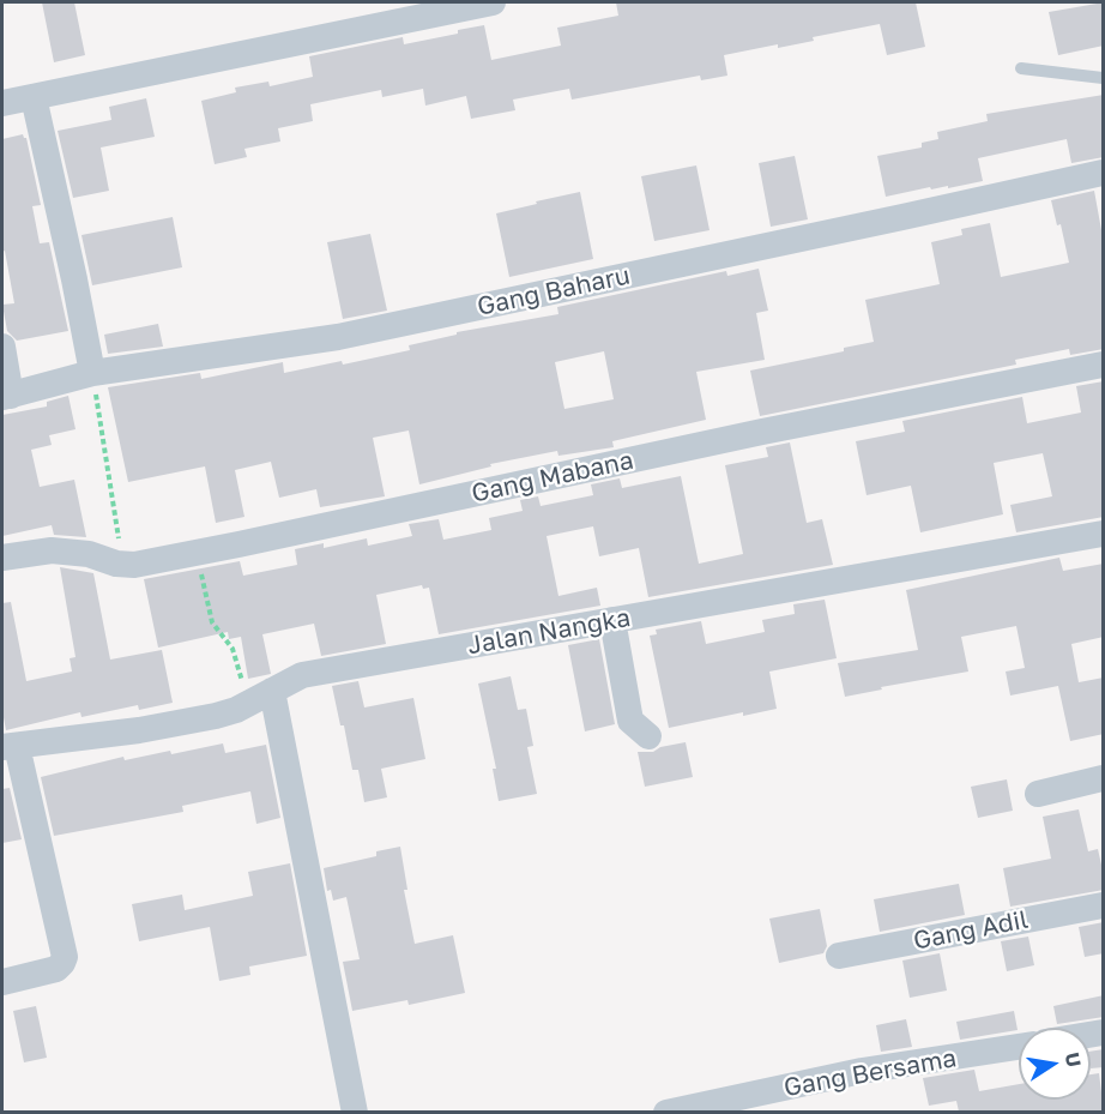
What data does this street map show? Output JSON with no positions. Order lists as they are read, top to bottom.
{
  "streets": {
    "street": [
      "Gang Baharu",
      "Gang Mabana",
      "Jalan Nangka",
      "Gang Adil",
      "Gang Bersama"
    ]
  },
  "north": "right"
}
